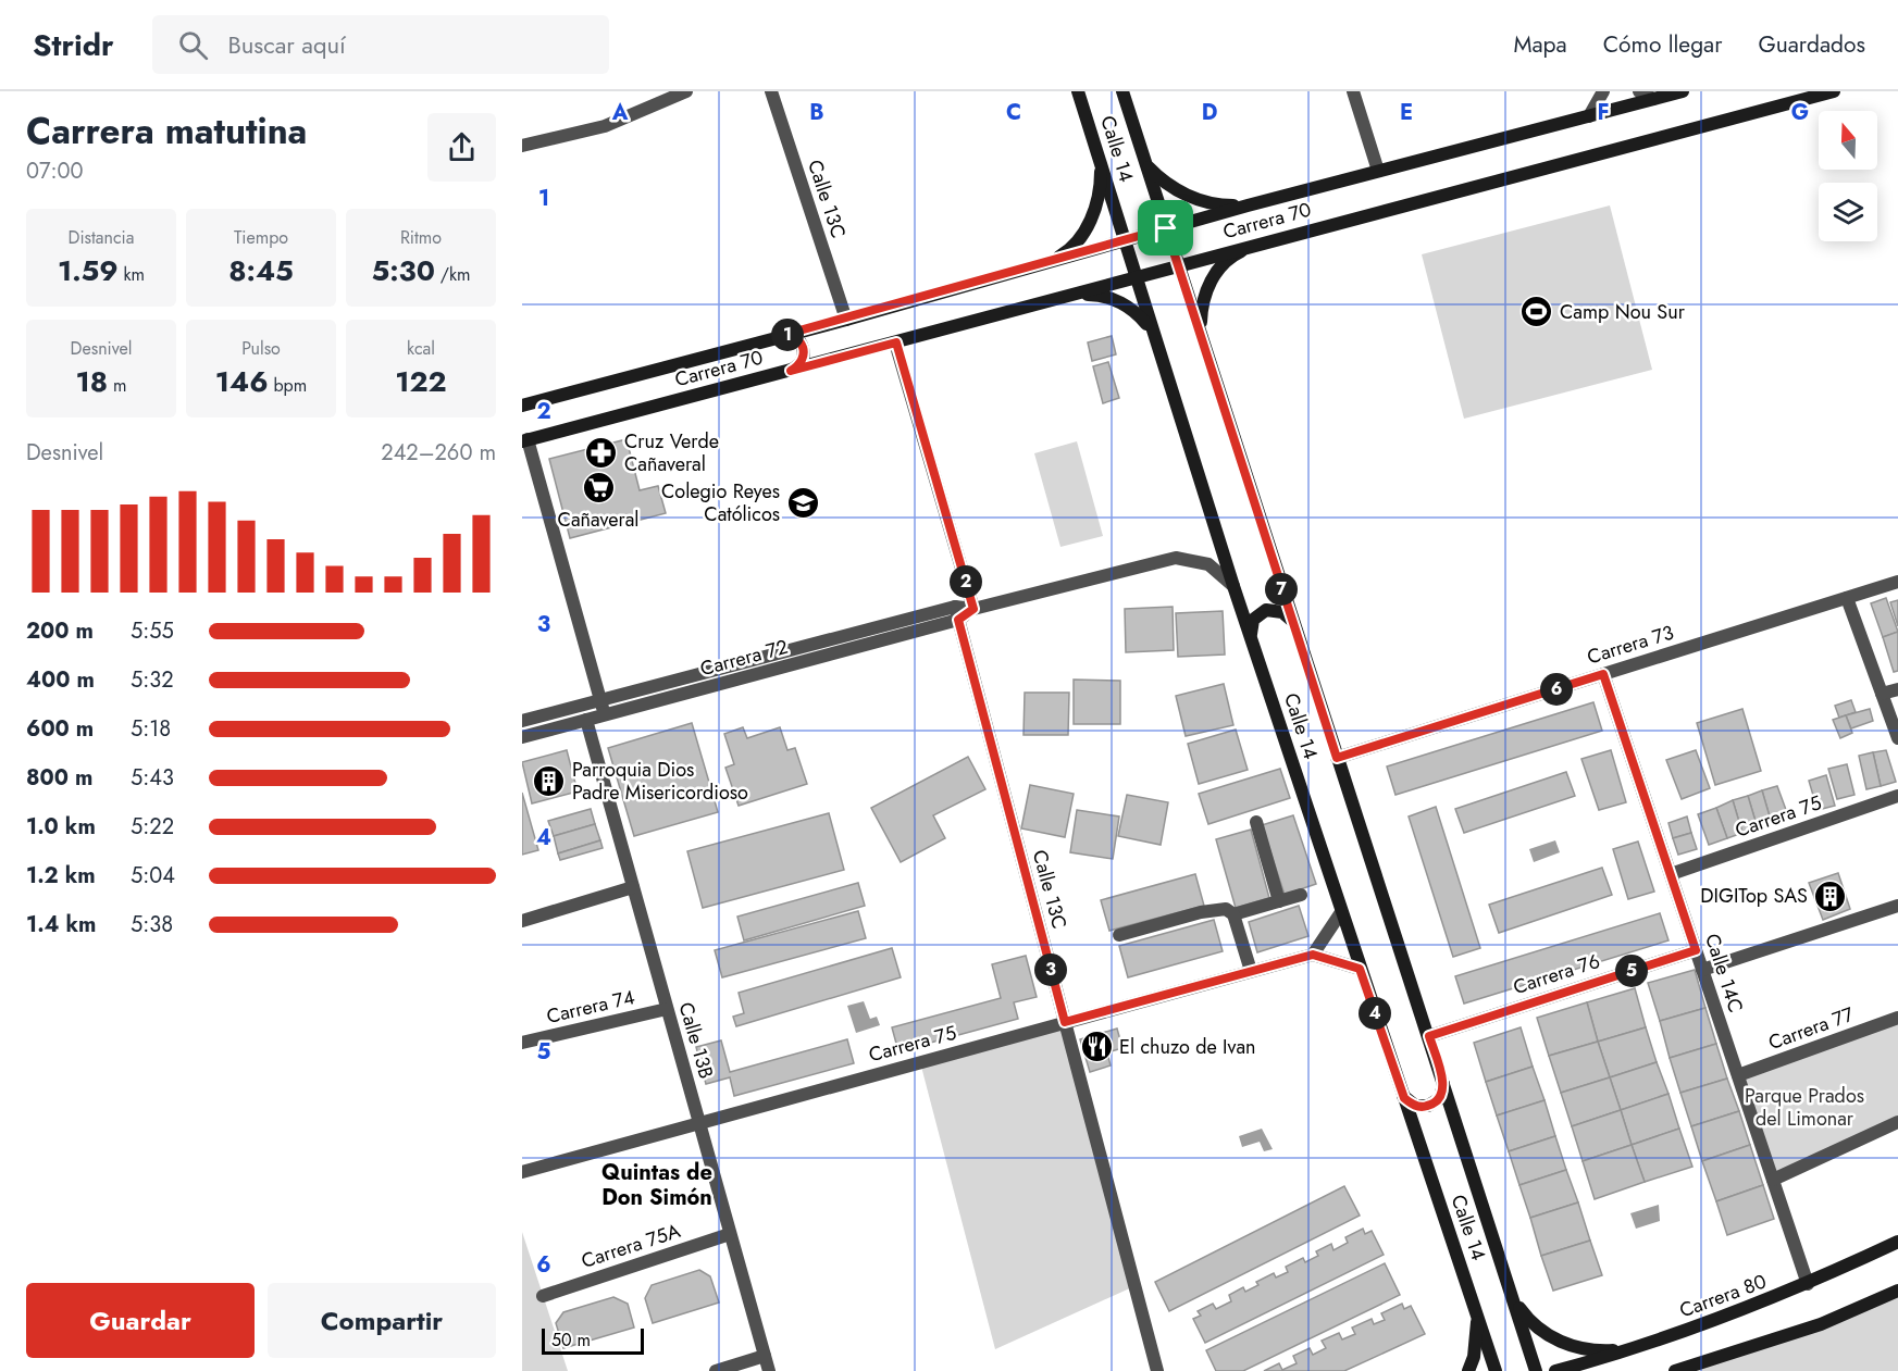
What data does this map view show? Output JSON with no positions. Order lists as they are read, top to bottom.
{
  "streets": {
    "street": [
      "Calle 14",
      "Calle 13C",
      "Carrera 70",
      "Carrera 73",
      "Carrera 72",
      "Carrera 75",
      "Calle 14C",
      "Carrera 76",
      "Carrera 74",
      "Carrera 77",
      "Calle 13B",
      "Carrera 75A",
      "Carrera 80"
    ]
  },
  "crossings": [
    ["Calle 14", "Carrera 70"],
    ["Calle 14", "Carrera 73"],
    ["Calle 14", "Carrera 72"],
    ["Calle 14", "Carrera 76"],
    ["Calle 13C", "Carrera 70"],
    ["Calle 13C", "Carrera 72"],
    ["Calle 13C", "Carrera 75"],
    ["Carrera 73", "Calle 14C"],
    ["Carrera 72", "Calle 13B"],
    ["Carrera 75", "Calle 14C"],
    ["Carrera 75", "Calle 13B"],
    ["Calle 14C", "Carrera 76"],
    ["Calle 14C", "Carrera 77"],
    ["Calle 14C", "Carrera 80"],
    ["Carrera 74", "Calle 13B"],
    ["Calle 13B", "Carrera 75A"]
  ],
  "districts": ["Quintas de Don Simón"],
  "parks": ["Parque Prados del Limonar"],
  "places": {
    "sports": ["Camp Nou Sur"],
    "pharmacy": ["Cruz Verde Cañaveral"],
    "supermarket": ["Cañaveral"],
    "school or university": ["Colegio Reyes Católicos"],
    "building": ["Parroquia Dios Padre Misericordioso", "DIGITop SAS"],
    "restaurant": ["El chuzo de Ivan"]
  },
  "scale_bar": "50 m",
  "north": "top",
  "page": {
    "header": "Stridr",
    "search": "Buscar aquí",
    "nav": ["Mapa", "Cómo llegar", "Guardados"],
    "heading": ["Carrera matutina", "07:00"],
    "stats": [
      ["Distancia", "1.59 km"],
      ["Tiempo", "8:45"],
      ["Ritmo", "5:30 /km"],
      ["Desnivel", "18 m"],
      ["Pulso", "146 bpm"],
      ["kcal", "122"]
    ],
    "pins": [
      "1",
      "2",
      "7",
      "6",
      "3",
      "5",
      "4"
    ],
    "chart": ["Desnivel", "242–260 m"],
    "list": [
      {
        "name": "200 m",
        "note": "5:55"
      },
      {
        "name": "400 m",
        "note": "5:32"
      },
      {
        "name": "600 m",
        "note": "5:18"
      },
      {
        "name": "800 m",
        "note": "5:43"
      },
      {
        "name": "1.0 km",
        "note": "5:22"
      },
      {
        "name": "1.2 km",
        "note": "5:04"
      },
      {
        "name": "1.4 km",
        "note": "5:38"
      }
    ],
    "buttons": ["Guardar", "Compartir"],
    "scale": "50 m"
  },
  "grid": {
    "columns": [
      "A",
      "B",
      "C",
      "D",
      "E",
      "F",
      "G"
    ],
    "rows": [
      "1",
      "2",
      "3",
      "4",
      "5",
      "6"
    ]
  }
}
